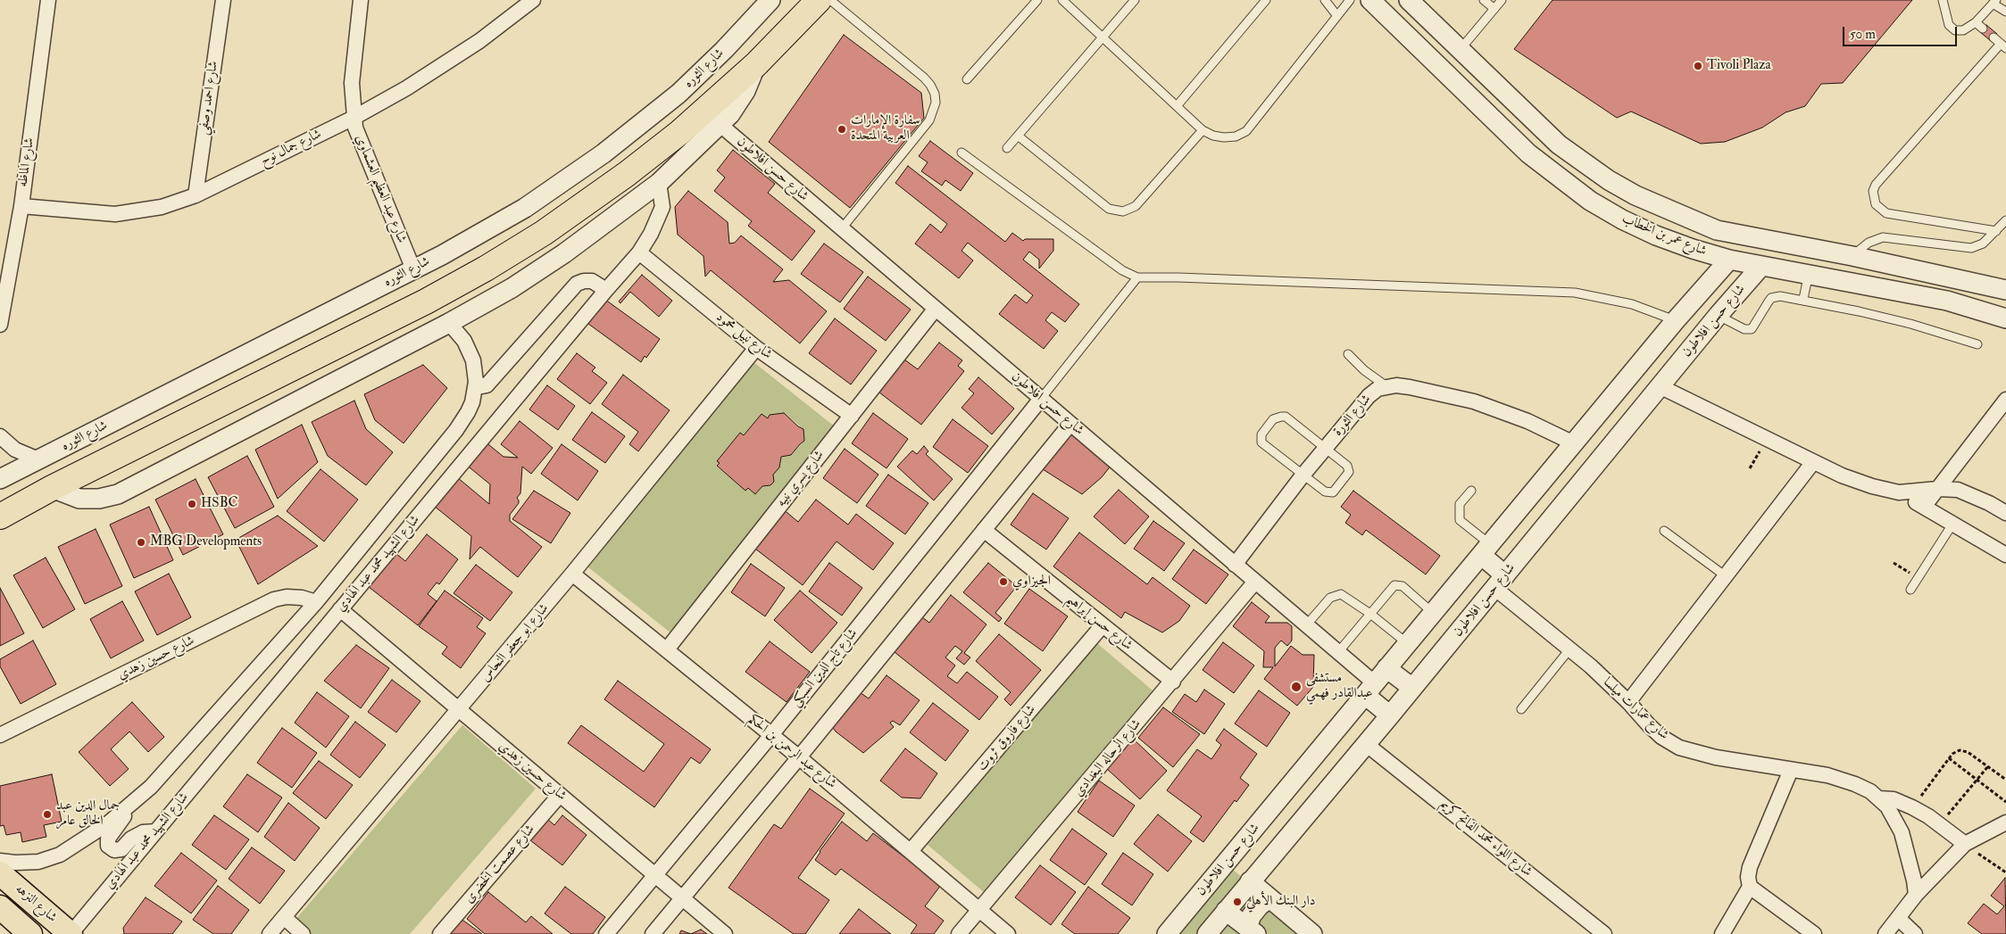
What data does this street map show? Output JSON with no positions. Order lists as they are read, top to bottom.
{
  "streets": {
    "main road": ["شارع النزهه"],
    "street": [
      "شارع الثوره",
      "شارع احمد وصفي",
      "شارع جمال نوح",
      "شارع الماظه",
      "شارع حسن افلاطون",
      "شارع عبد العظيم العشماوي",
      "شارع عمر بن الخطاب",
      "شارع نبيل محمود",
      "شارع الثورة",
      "شارع يسري نبيه",
      "شارع الشهيد محمد عبد الهادي",
      "شارع حسن إبراهيم",
      "شارع ابو جعفر النحاس",
      "شارع حسين زهدي",
      "شارع تاج الدين السبكي",
      "شارع عمارات ميلسا",
      "شارع فاروق ثروت",
      "شارع عبد الرحمن بن الحكم",
      "شارع الرحاله البغدادي",
      "شارع اللواء محمد الفاتح كريم",
      "شارع عصمت الخضرى"
    ]
  },
  "crossings": [
    ["شارع الثوره", "شارع عبد العظيم العشماوي"],
    ["شارع احمد وصفي", "شارع جمال نوح"],
    ["شارع جمال نوح", "شارع الماظه"],
    ["شارع جمال نوح", "شارع عبد العظيم العشماوي"],
    ["شارع حسن افلاطون", "شارع عمر بن الخطاب"],
    ["شارع حسن افلاطون", "شارع الثورة"],
    ["شارع حسن افلاطون", "شارع يسري نبيه"],
    ["شارع حسن افلاطون", "شارع تاج الدين السبكي"],
    ["شارع حسن افلاطون", "شارع عمارات ميلسا"],
    ["شارع حسن افلاطون", "شارع الرحاله البغدادي"],
    ["شارع حسن افلاطون", "شارع اللواء محمد الفاتح كريم"],
    ["شارع نبيل محمود", "شارع يسري نبيه"],
    ["شارع نبيل محمود", "شارع الشهيد محمد عبد الهادي"],
    ["شارع نبيل محمود", "شارع ابو جعفر النحاس"],
    ["شارع يسري نبيه", "شارع عبد الرحمن بن الحكم"],
    ["شارع الشهيد محمد عبد الهادي", "شارع حسين زهدي"],
    ["شارع الشهيد محمد عبد الهادي", "شارع النزهه"],
    ["شارع حسن إبراهيم", "شارع فاروق ثروت"],
    ["شارع حسن إبراهيم", "شارع الرحاله البغدادي"],
    ["شارع ابو جعفر النحاس", "شارع حسين زهدي"],
    ["شارع ابو جعفر النحاس", "شارع عبد الرحمن بن الحكم"],
    ["شارع حسين زهدي", "شارع تاج الدين السبكي"],
    ["شارع حسين زهدي", "شارع عصمت الخضرى"],
    ["شارع تاج الدين السبكي", "شارع عبد الرحمن بن الحكم"],
    ["شارع فاروق ثروت", "شارع عبد الرحمن بن الحكم"],
    ["شارع عبد الرحمن بن الحكم", "شارع الرحاله البغدادي"]
  ],
  "places": [
    "Tivoli Plaza",
    "سفارة الإمارات العربية المتحدة",
    "HSBC",
    "MBG Developments",
    "الجيزاوي",
    "مستشفى عبدالقادر فهمي",
    "جمال الدين عبد الخالق عامر",
    "دار البنك الأهلي"
  ],
  "scale_bar": "50 m"
}
